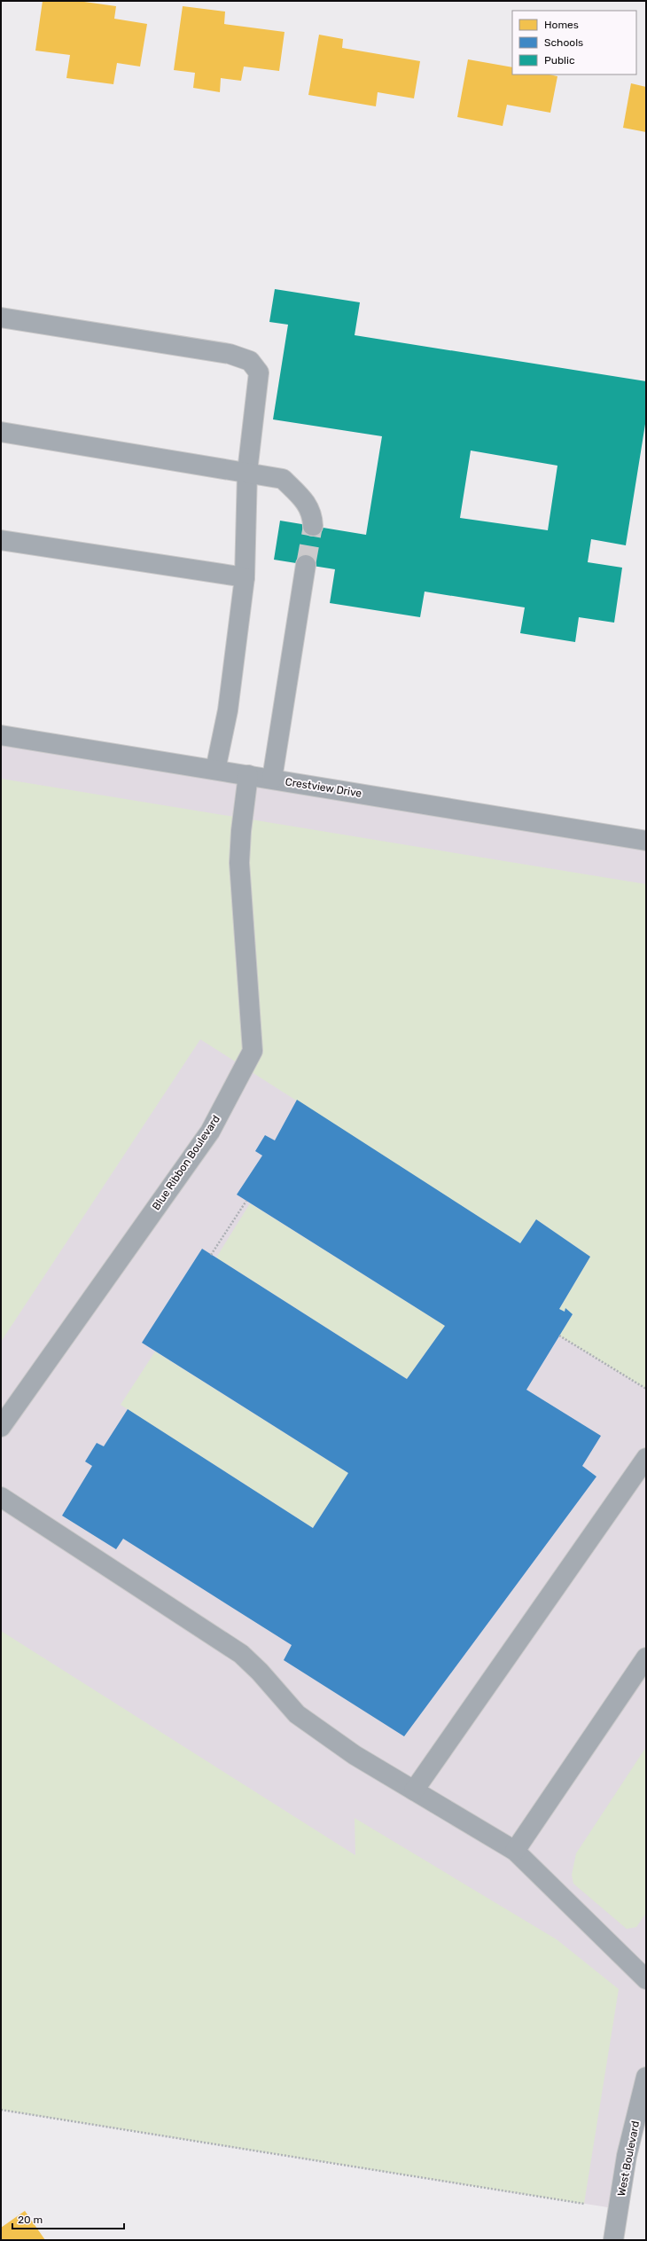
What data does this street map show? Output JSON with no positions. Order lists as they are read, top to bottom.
{
  "streets": {
    "street": ["Crestview Drive", "Blue Ribbon Boulevard", "West Boulevard"]
  },
  "crossings": [
    ["Crestview Drive", "Blue Ribbon Boulevard"]
  ],
  "legend": ["Homes", "Schools", "Public"],
  "scale_bar": "20 m"
}
